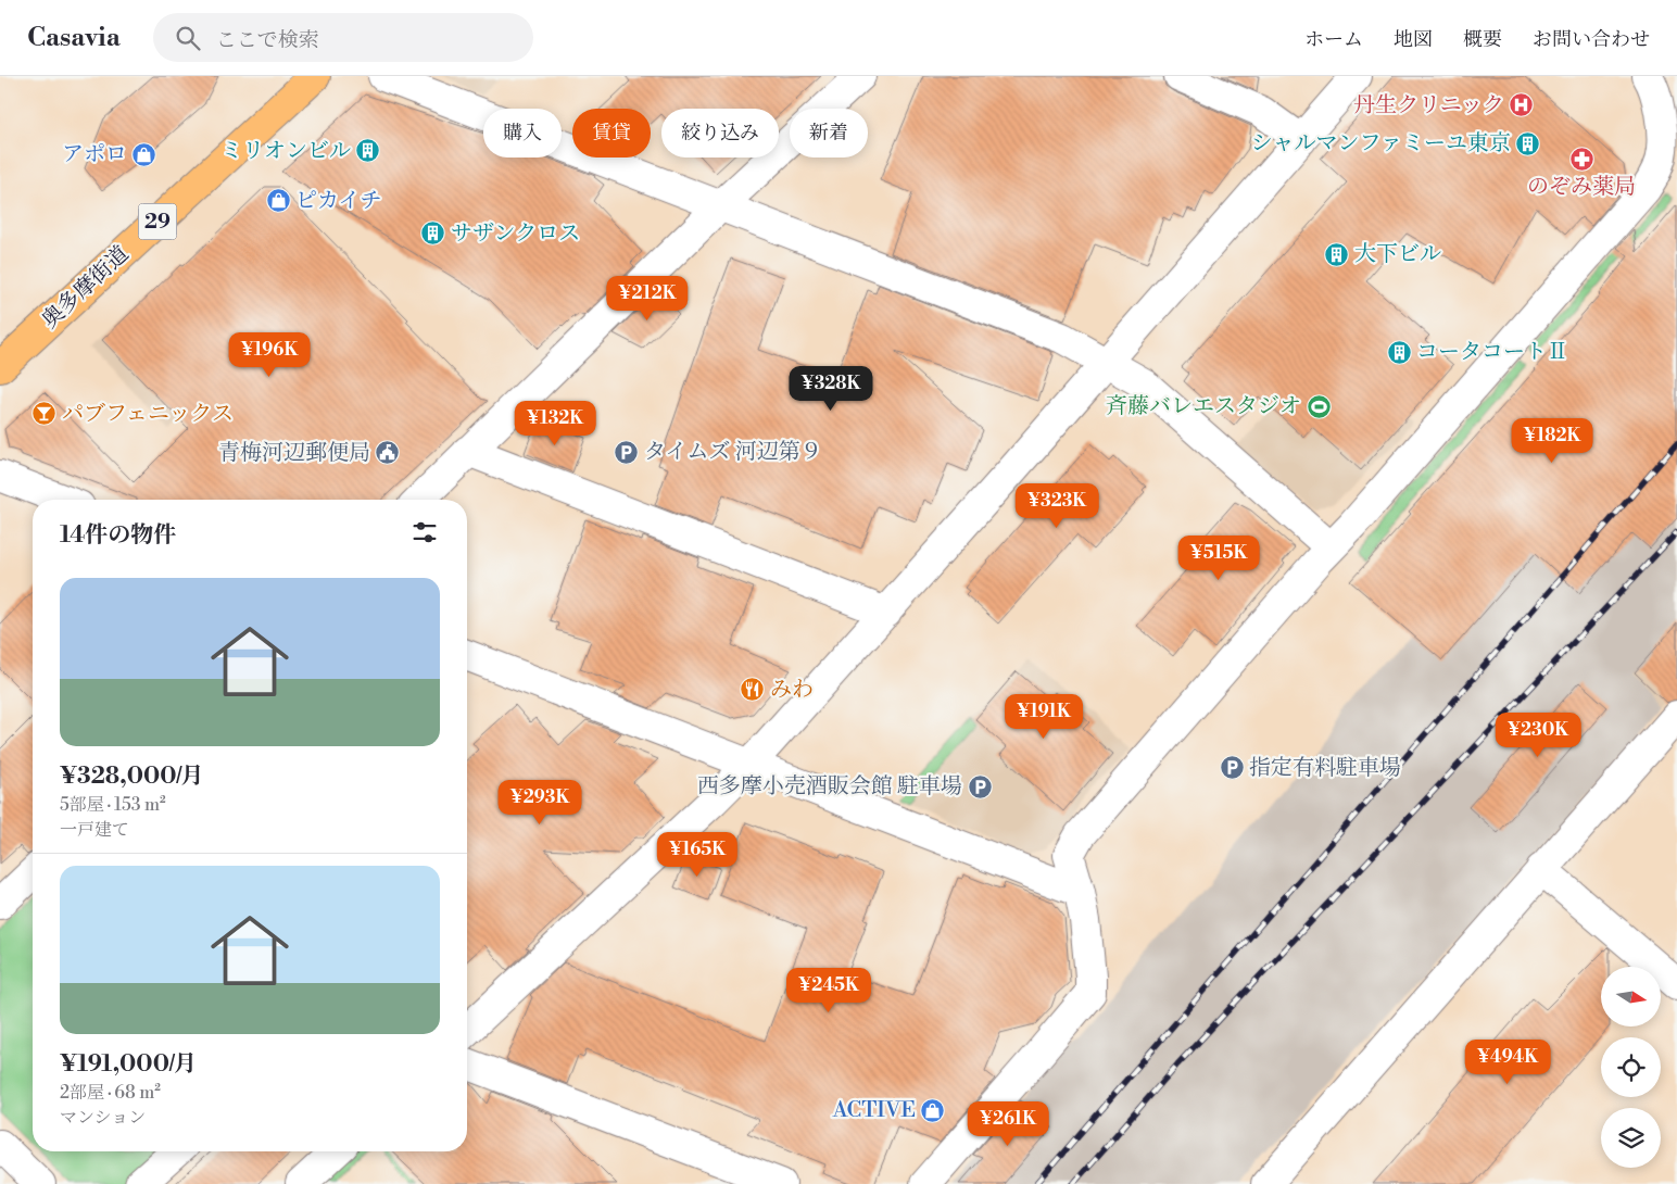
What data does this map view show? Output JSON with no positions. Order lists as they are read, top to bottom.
{
  "streets": {
    "main road": ["29", "奥多摩街道"]
  },
  "places": {
    "hospital": ["丹生クリニック"],
    "building": [
      "シャルマンファミーユ東京",
      "ミリオンビル",
      "サザンクロス",
      "大下ビル",
      "コータコートⅡ"
    ],
    "shop": ["アポロ", "ピカイチ", "ACTIVE"],
    "pharmacy": ["のぞみ薬局"],
    "sports": ["斉藤バレエスタジオ"],
    "bar": ["パブフェニックス"],
    "parking": ["タイムズ 河辺第９", "指定有料駐車場", "西多摩小売酒販会館 駐車場"],
    "public building": ["青梅河辺郵便局"],
    "restaurant": ["みわ"]
  },
  "north": "right",
  "page": {
    "header": "Casavia",
    "search": "ここで検索",
    "nav": [
      "ホーム",
      "地図",
      "概要",
      "お問い合わせ"
    ],
    "chip": [
      "購入",
      "賃貸",
      "絞り込み",
      "新着"
    ],
    "price": [
      "¥212K",
      "¥196K",
      "¥328K",
      "¥132K",
      "¥182K",
      "¥323K",
      "¥515K",
      "¥191K",
      "¥230K",
      "¥293K",
      "¥165K",
      "¥245K",
      "¥494K",
      "¥261K"
    ],
    "heading": "14件の物件",
    "list": [
      {
        "name": "¥328,000/月",
        "note": "5部屋 · 153 m² · 一戸建て"
      },
      {
        "name": "¥191,000/月",
        "note": "2部屋 · 68 m² · マンション"
      }
    ]
  }
}
